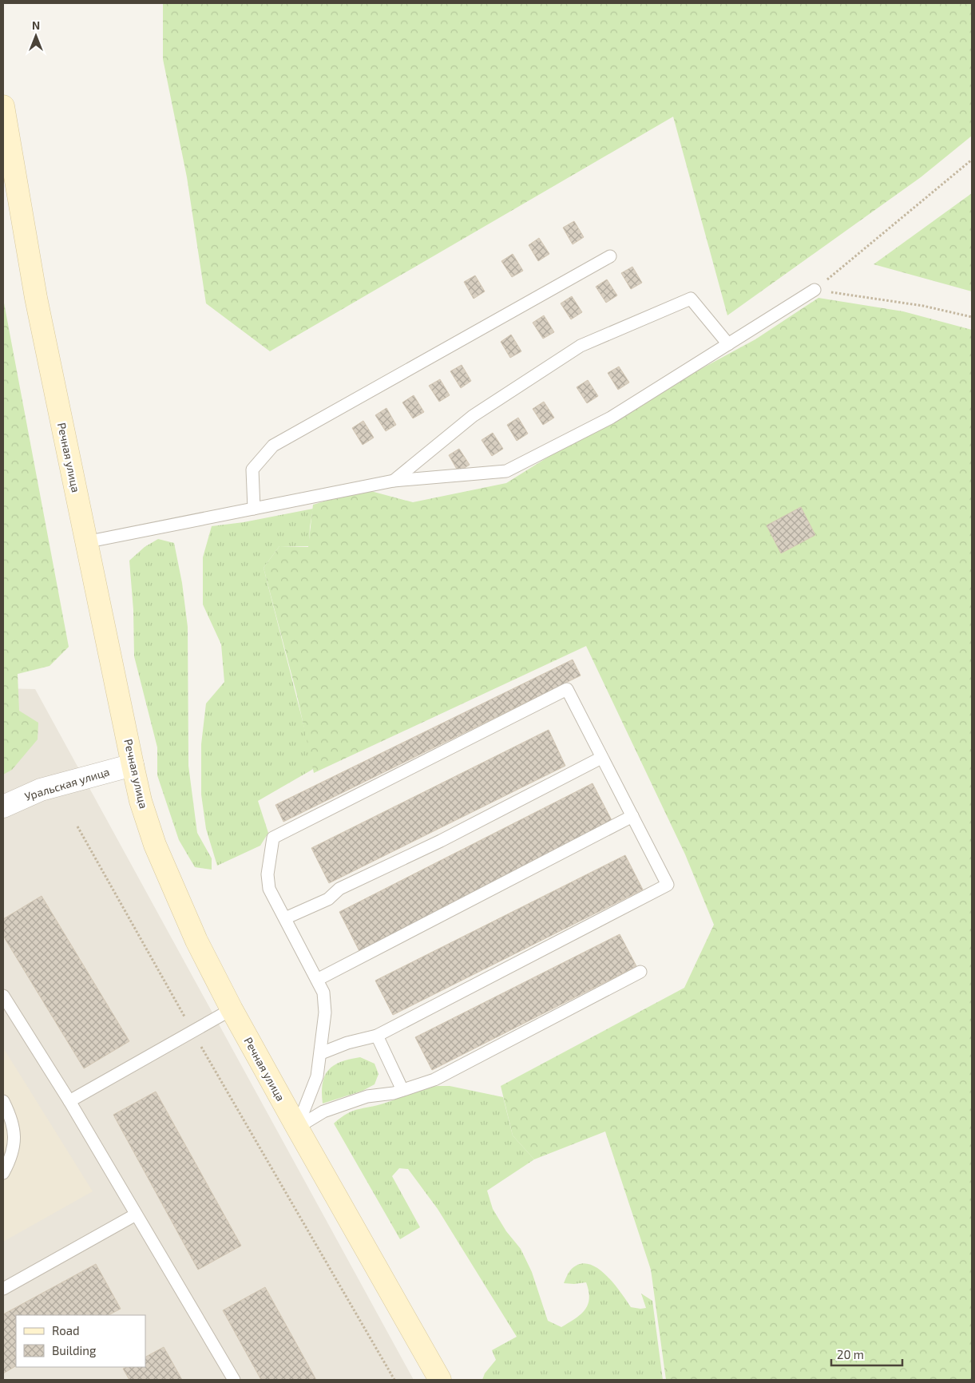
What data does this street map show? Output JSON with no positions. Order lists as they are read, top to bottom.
{
  "streets": {
    "street": ["Речная улица", "Уральская улица"]
  },
  "crossings": [
    ["Речная улица", "Уральская улица"]
  ],
  "legend": ["Road", "Building"],
  "scale_bar": "20 m",
  "north": "top"
}
